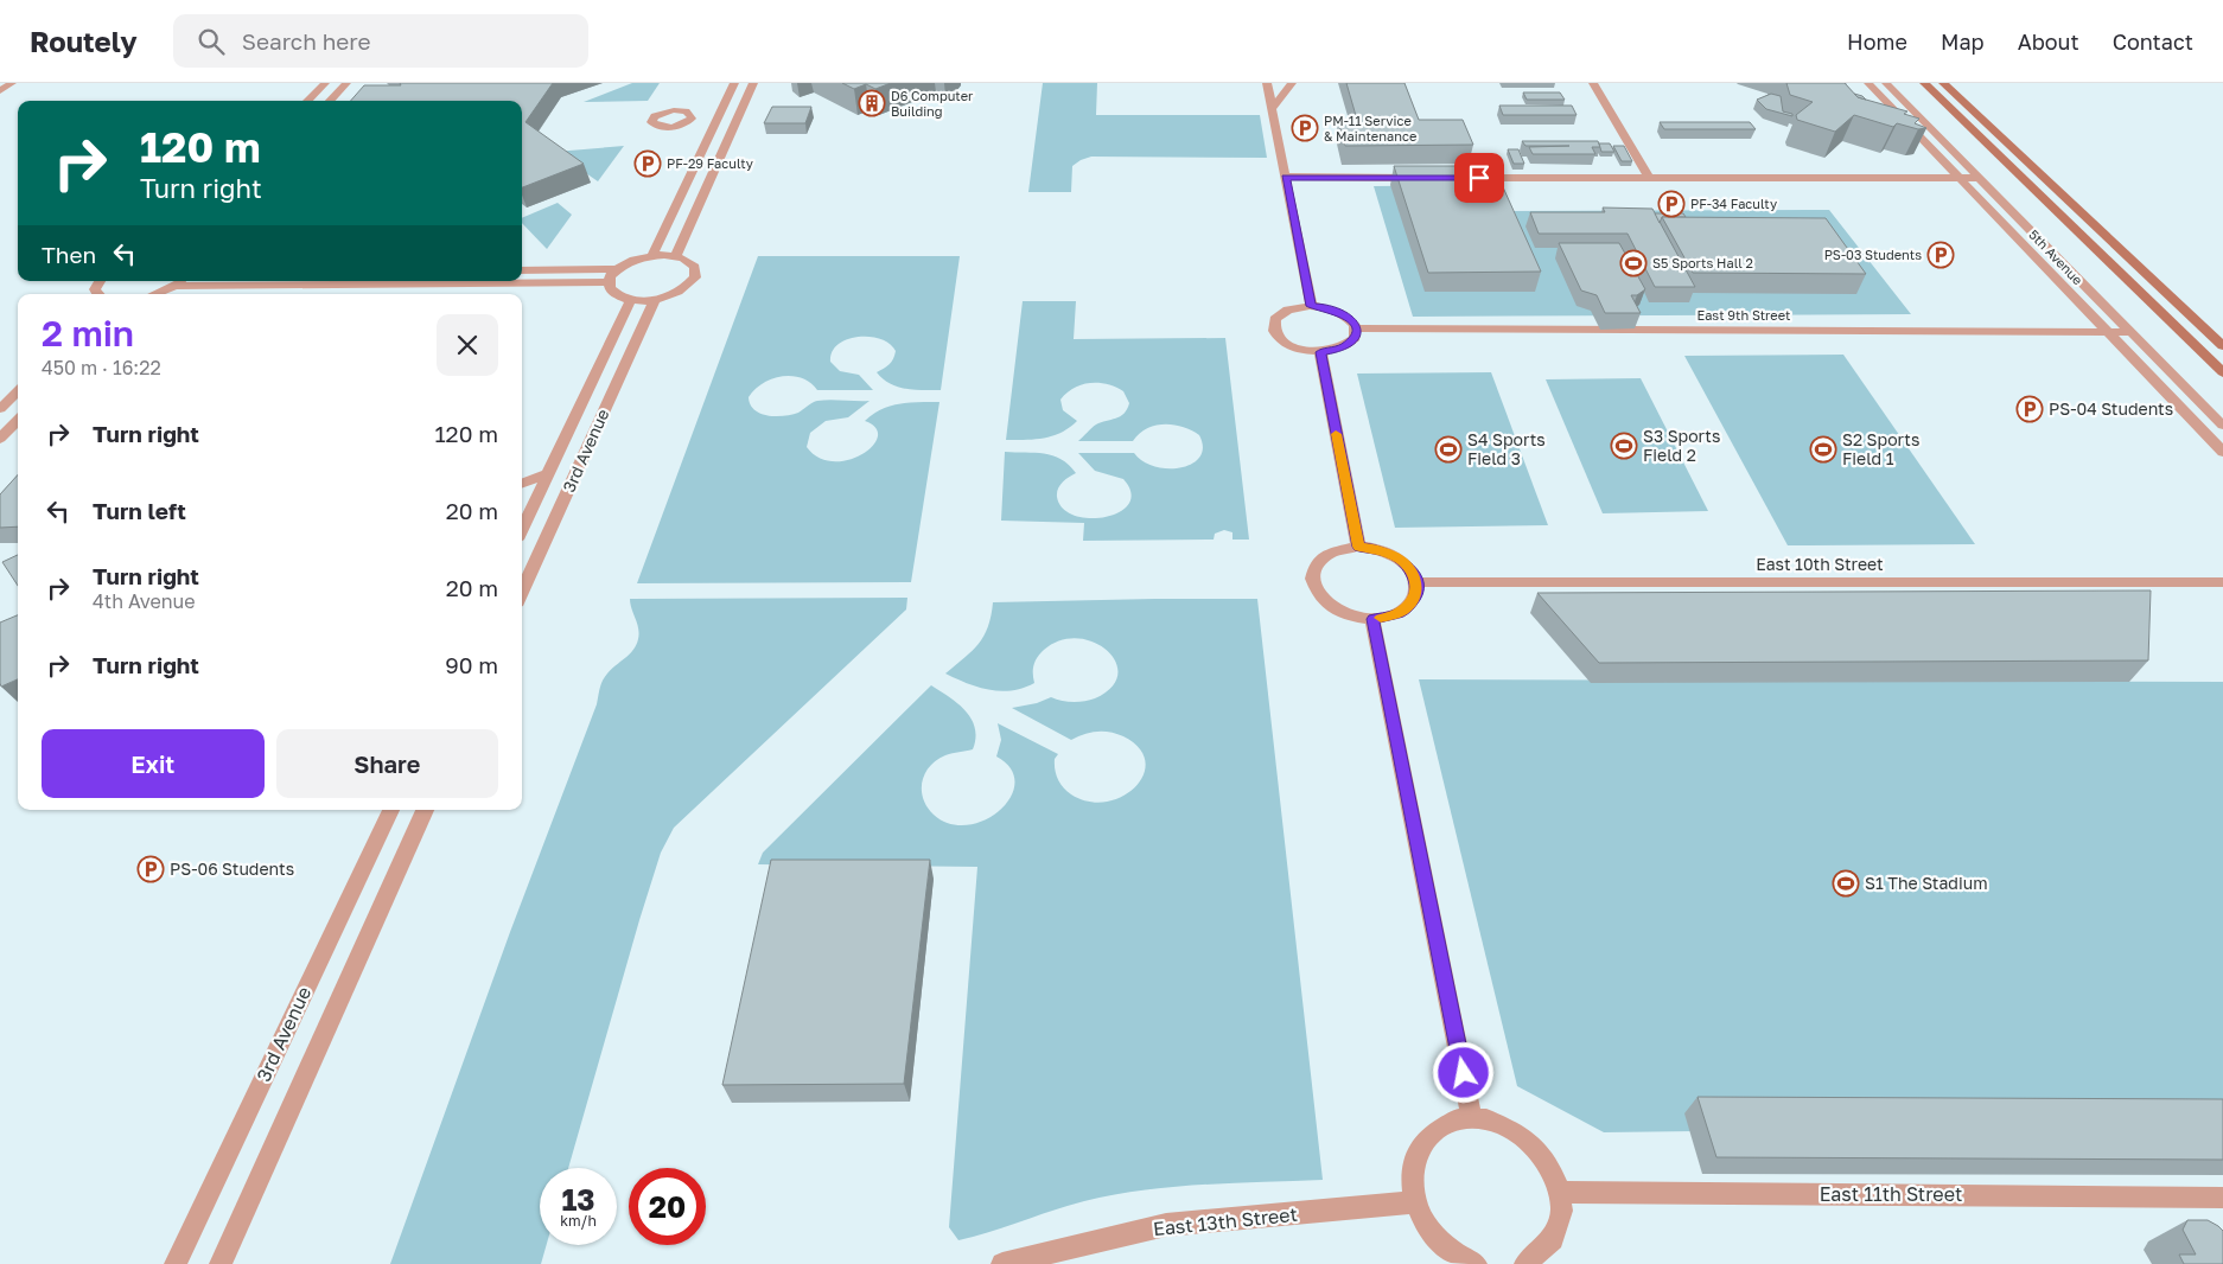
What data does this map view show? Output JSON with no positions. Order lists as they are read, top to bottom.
{
  "streets": {
    "lane": [
      "5th Avenue",
      "East 9th Street",
      "3rd Avenue",
      "East 10th Street",
      "East 11th Street",
      "East 13th Street"
    ]
  },
  "crossings": [
    ["5th Avenue", "East 9th Street"]
  ],
  "places": {
    "building": ["D6 Computer Building"],
    "parking": [
      "PM-11 Service & Maintenance",
      "PF-29 Faculty",
      "PF-34 Faculty",
      "PS-03 Students",
      "PS-04 Students",
      "PS-06 Students"
    ],
    "sports": [
      "S5 Sports Hall 2",
      "S3 Sports Field 2",
      "S4 Sports Field 3",
      "S2 Sports Field 1",
      "S1 The Stadium"
    ]
  },
  "page": {
    "header": "Routely",
    "search": "Search here",
    "nav": [
      "Home",
      "Map",
      "About",
      "Contact"
    ],
    "turn": ["120 m", "Turn right"],
    "then": "Then",
    "heading": ["2 min", "450 m · 16:22"],
    "list": [
      {
        "name": "Turn right",
        "value": "120 m"
      },
      {
        "name": "Turn left",
        "value": "20 m"
      },
      {
        "name": "Turn right",
        "note": "4th Avenue",
        "value": "20 m"
      },
      {
        "name": "Turn right",
        "value": "90 m"
      }
    ],
    "buttons": ["Exit", "Share"],
    "speed": "13 km/h",
    "limit": "20"
  }
}
